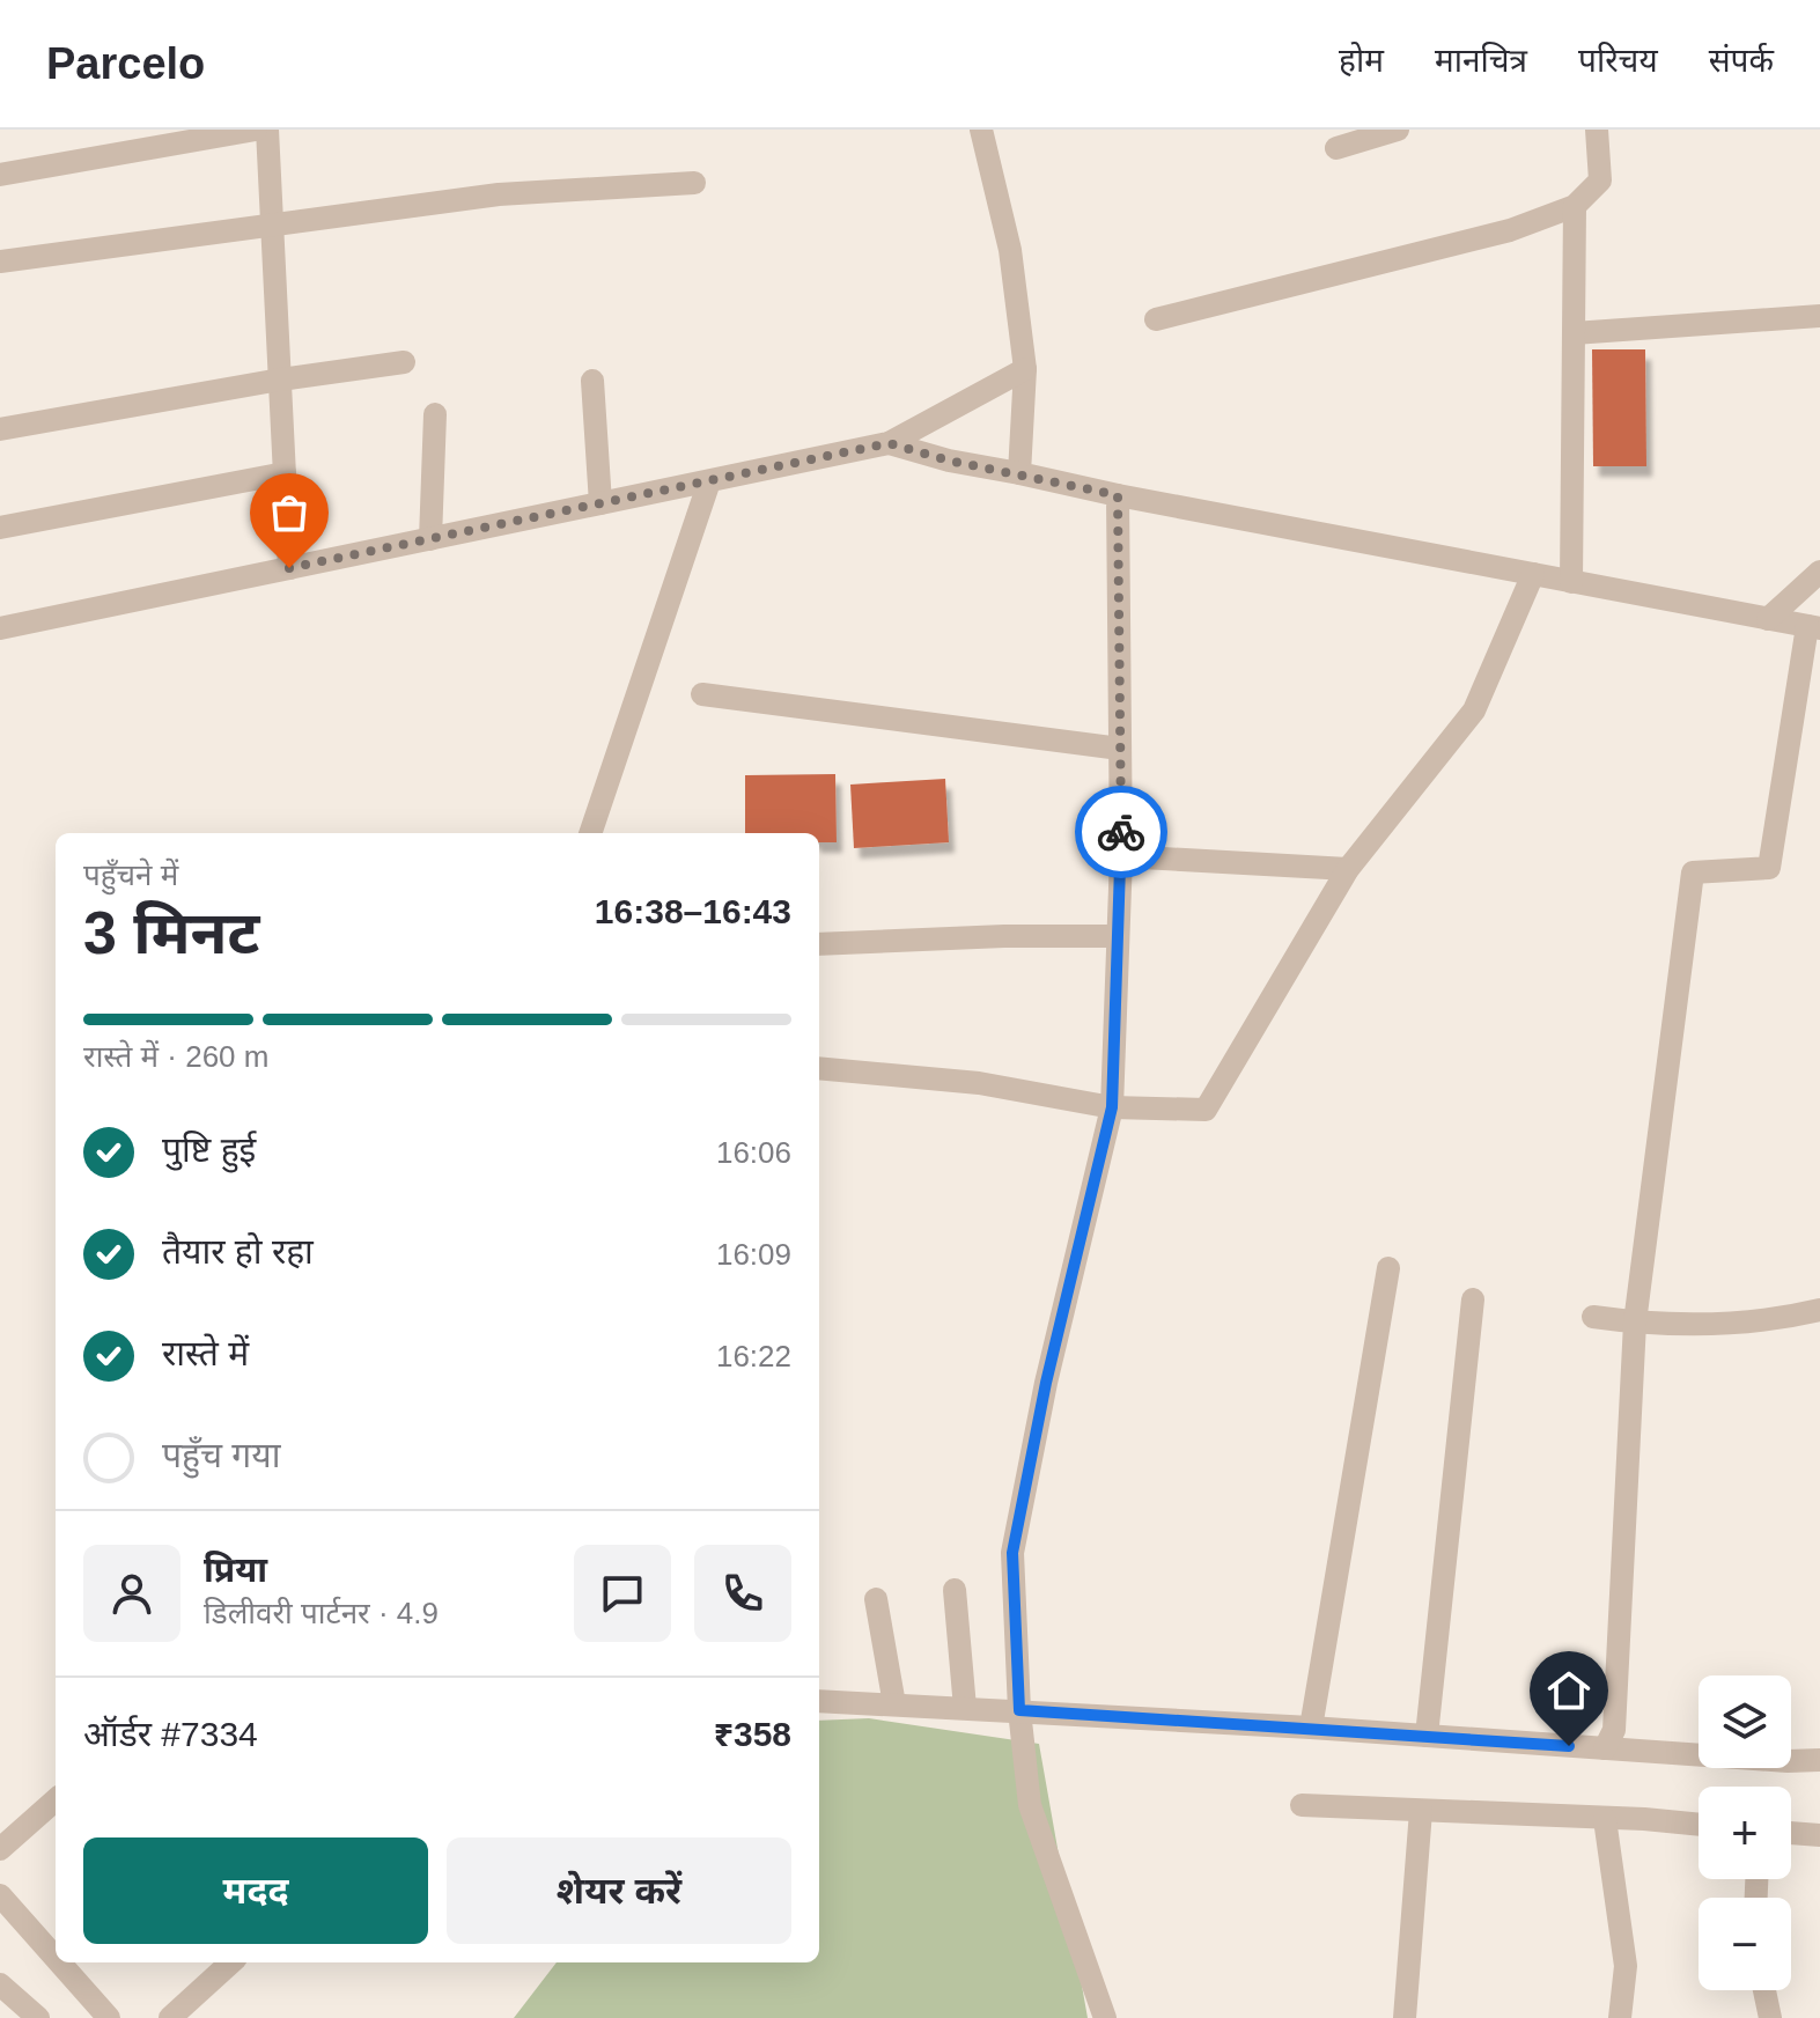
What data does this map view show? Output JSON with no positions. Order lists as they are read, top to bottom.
{
  "page": {
    "header": "Parcelo",
    "nav": [
      "होम",
      "मानचित्र",
      "परिचय",
      "संपर्क"
    ],
    "heading": ["3 मिनट", "पहुँचने में", "16:38–16:43"],
    "panel": [
      "प्रिया",
      "डिलीवरी पार्टनर · 4.9",
      "ऑर्डर #7334",
      "₹358"
    ],
    "bar": "रास्ते में · 260 m",
    "list": [
      ["पुष्टि हुई", "16:06"],
      ["तैयार हो रहा", "16:09"],
      ["रास्ते में", "16:22"],
      "पहुँच गया"
    ],
    "map_buttons": ["+", "−"],
    "buttons": ["मदद", "शेयर करें"]
  }
}
